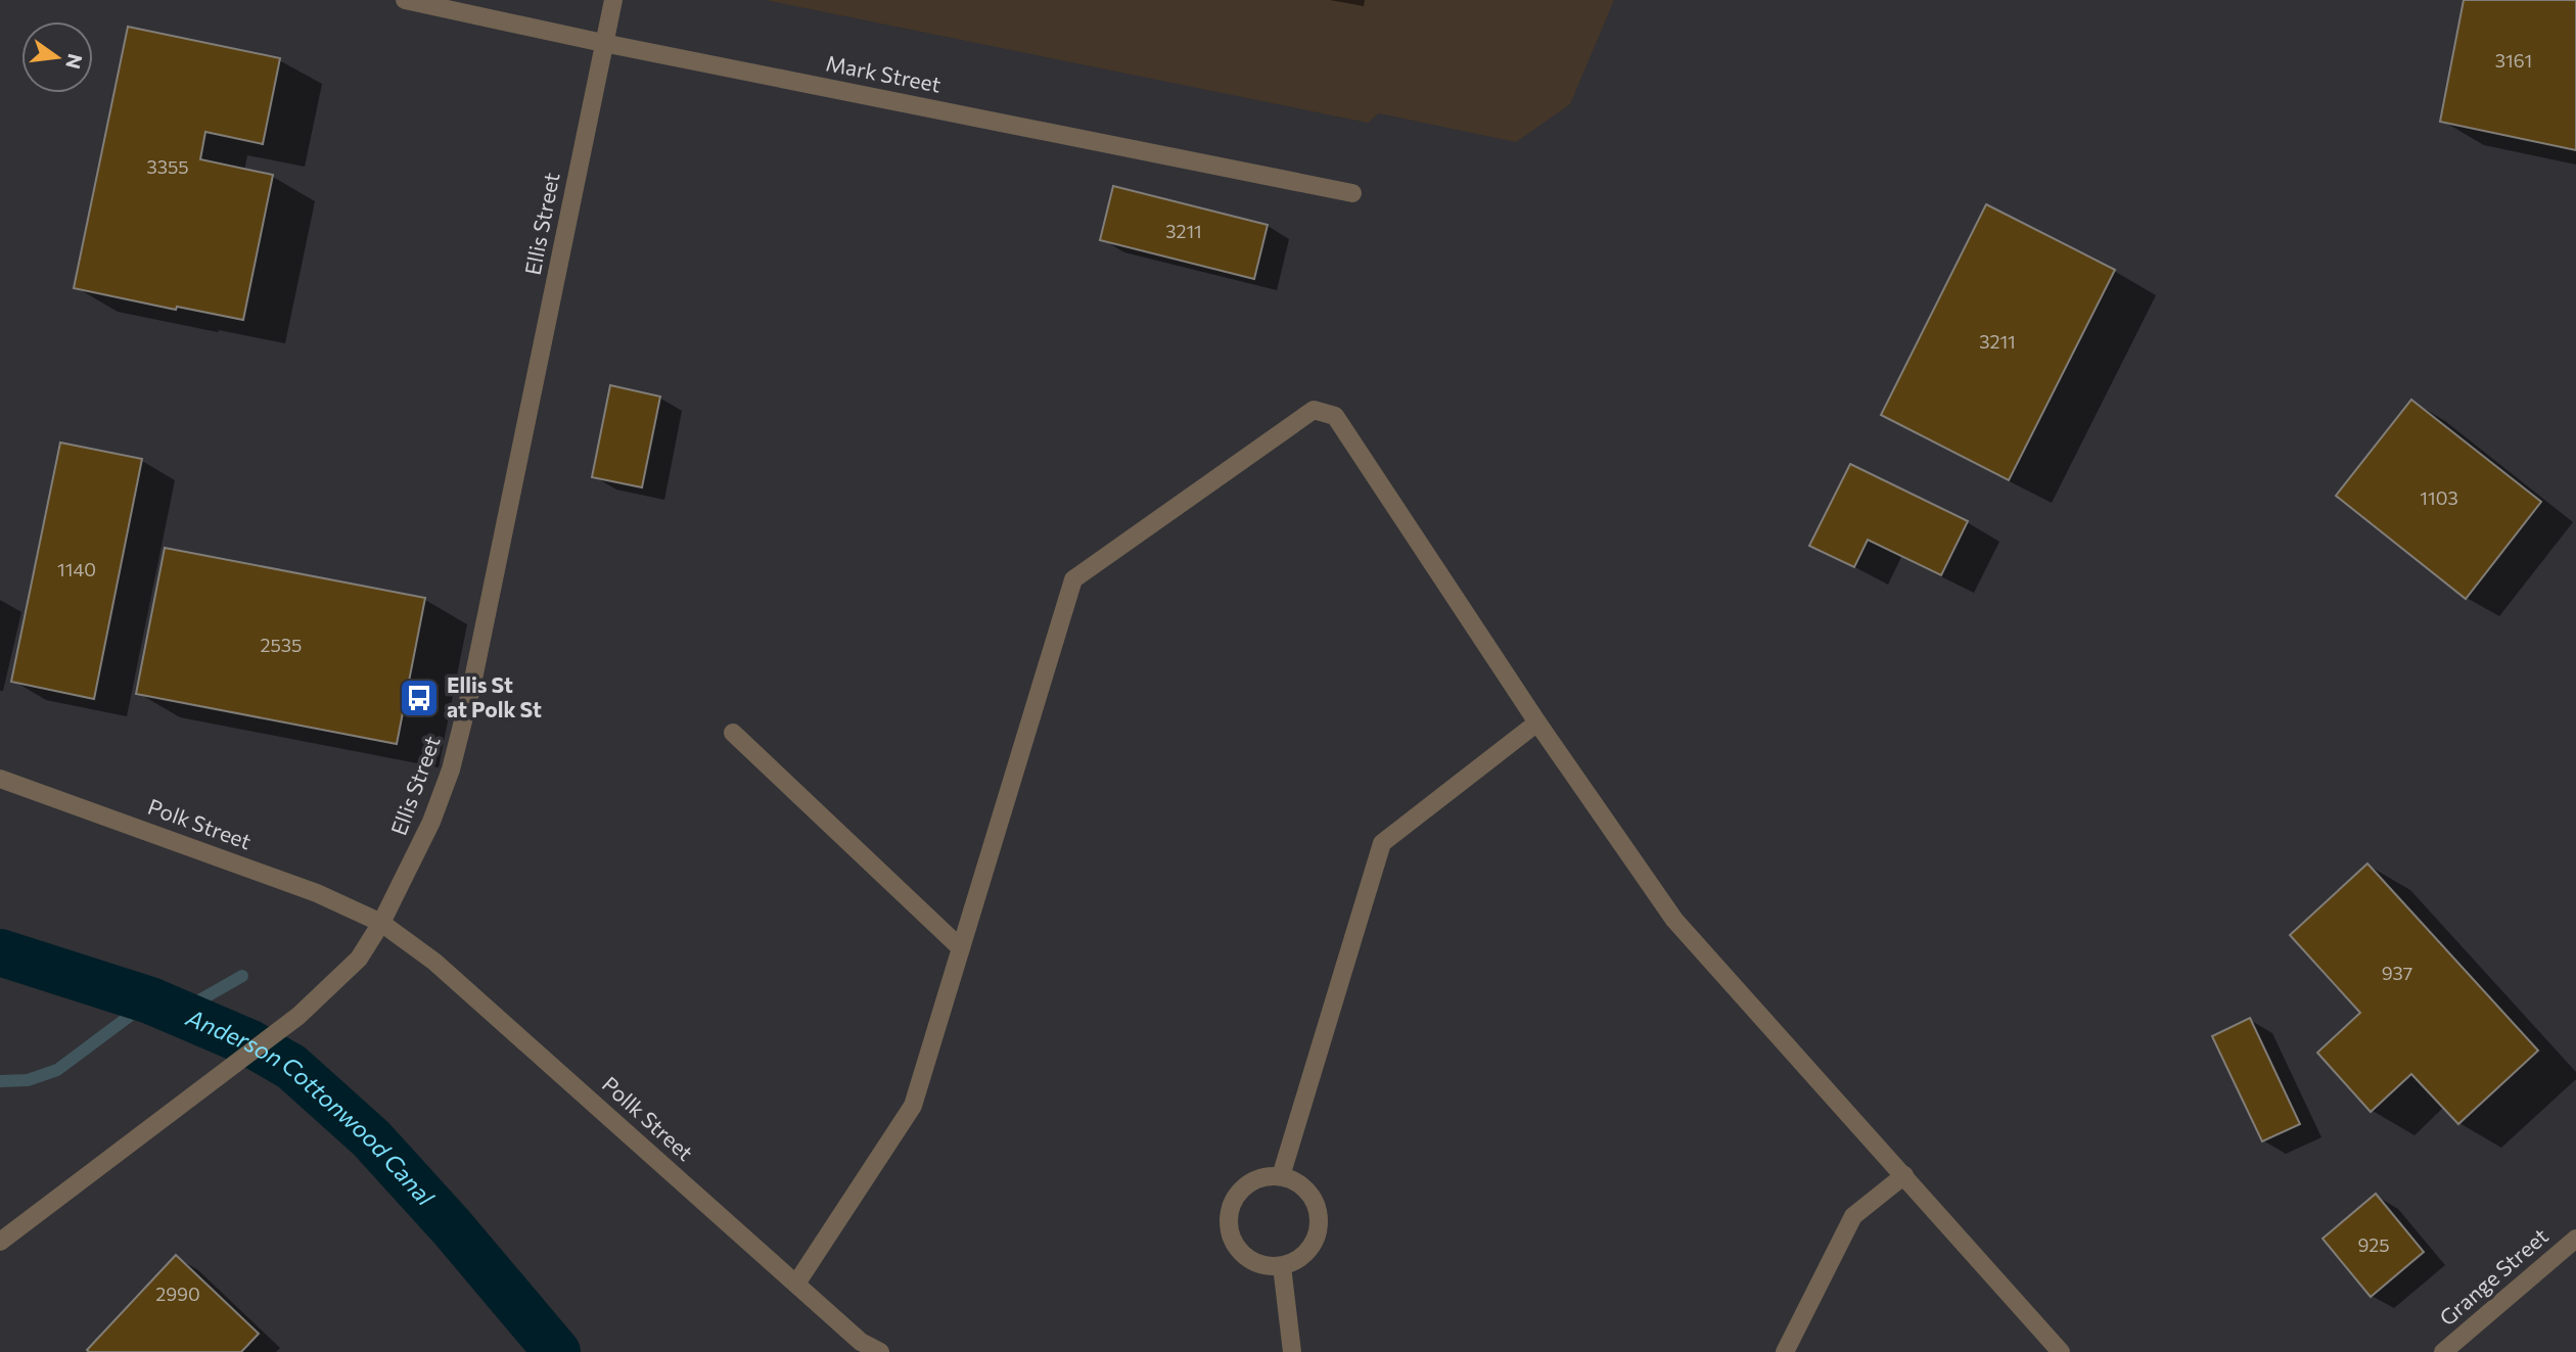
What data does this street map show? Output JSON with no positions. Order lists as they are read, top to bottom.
{
  "streets": {
    "street": [
      "Mark Street",
      "Ellis Street",
      "Polk Street",
      "Pollk Street",
      "Grange Street"
    ]
  },
  "crossings": [
    ["Mark Street", "Ellis Street"],
    ["Ellis Street", "Polk Street"],
    ["Ellis Street", "Pollk Street"],
    ["Polk Street", "Pollk Street"]
  ],
  "water": ["Anderson Cottonwood Canal"],
  "places": {
    "bus stop": ["Ellis St at Polk St"]
  },
  "house_numbers": [
    "3161",
    "3355",
    "3211",
    "3211",
    "1103",
    "1140",
    "2535",
    "937",
    "925",
    "2990"
  ],
  "north": "right"
}
